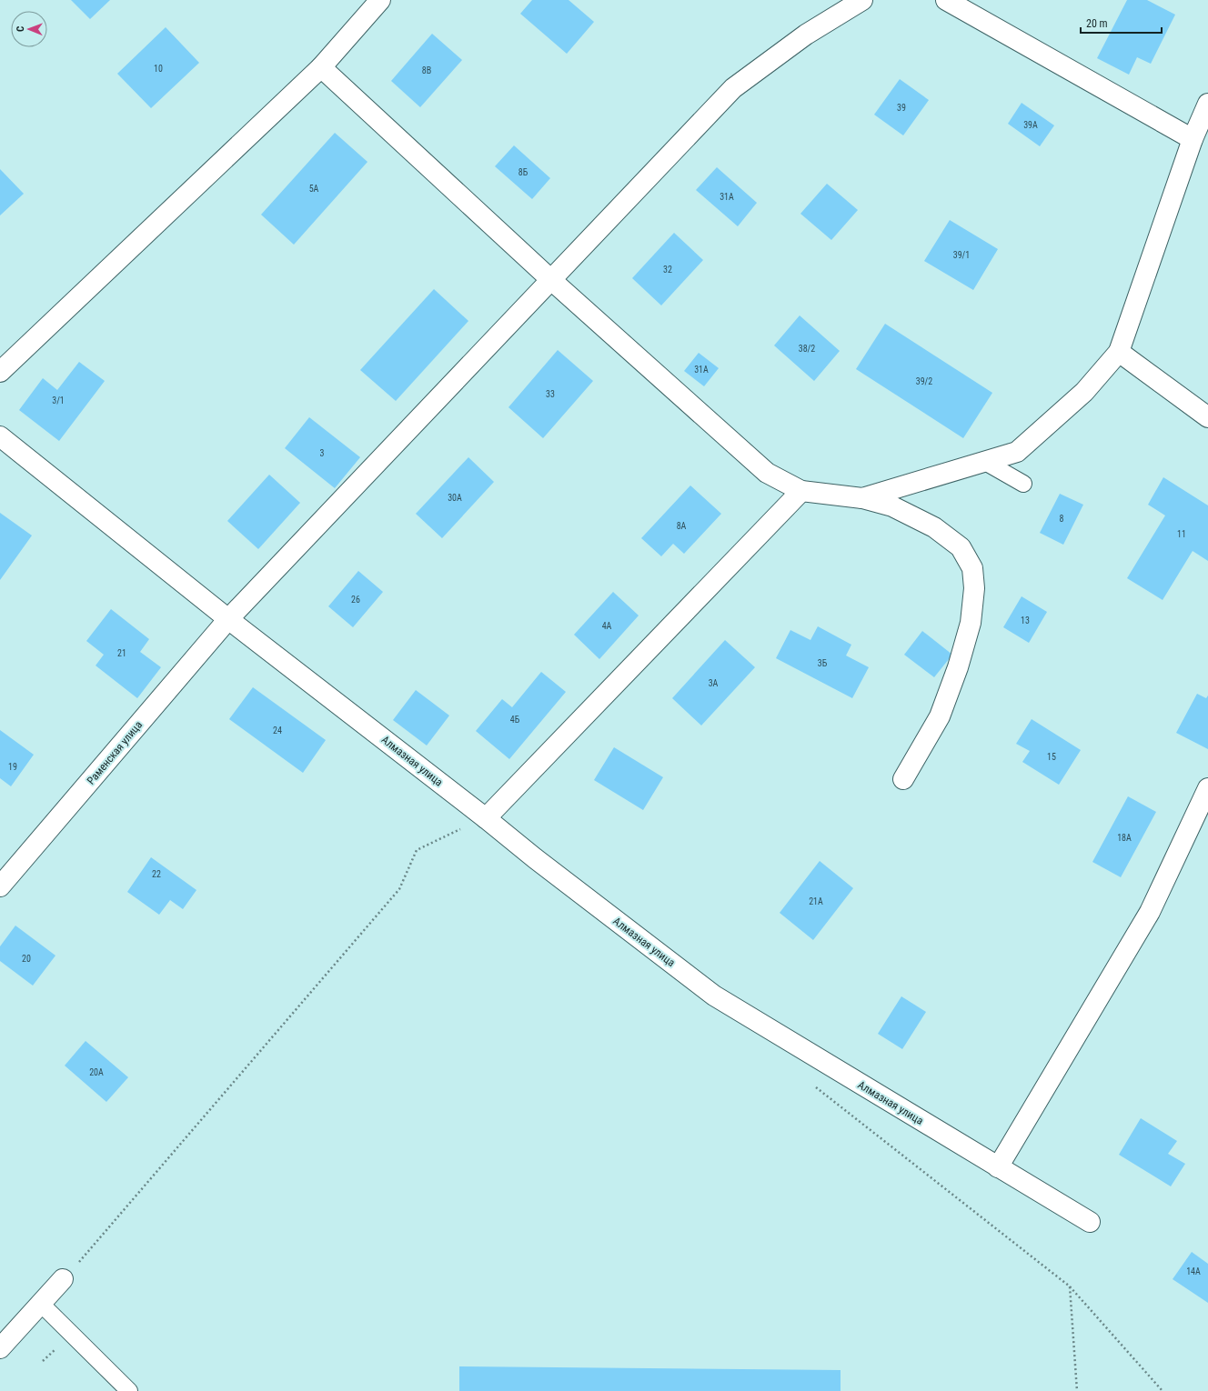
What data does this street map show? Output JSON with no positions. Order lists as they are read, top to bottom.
{
  "streets": {
    "street": ["Раменская улица", "Алмазная улица"]
  },
  "crossings": [
    ["Раменская улица", "Алмазная улица"]
  ],
  "house_numbers": [
    "10",
    "8В",
    "39",
    "39А",
    "8Б",
    "5А",
    "31А",
    "39/1",
    "32",
    "38/2",
    "31А",
    "39/2",
    "33",
    "3/1",
    "3",
    "30А",
    "8",
    "8А",
    "11",
    "26",
    "13",
    "4А",
    "21",
    "3Б",
    "3А",
    "4Б",
    "24",
    "15",
    "19",
    "18А",
    "22",
    "21А",
    "20",
    "20А",
    "14А"
  ],
  "scale_bar": "20 m",
  "north": "left"
}
